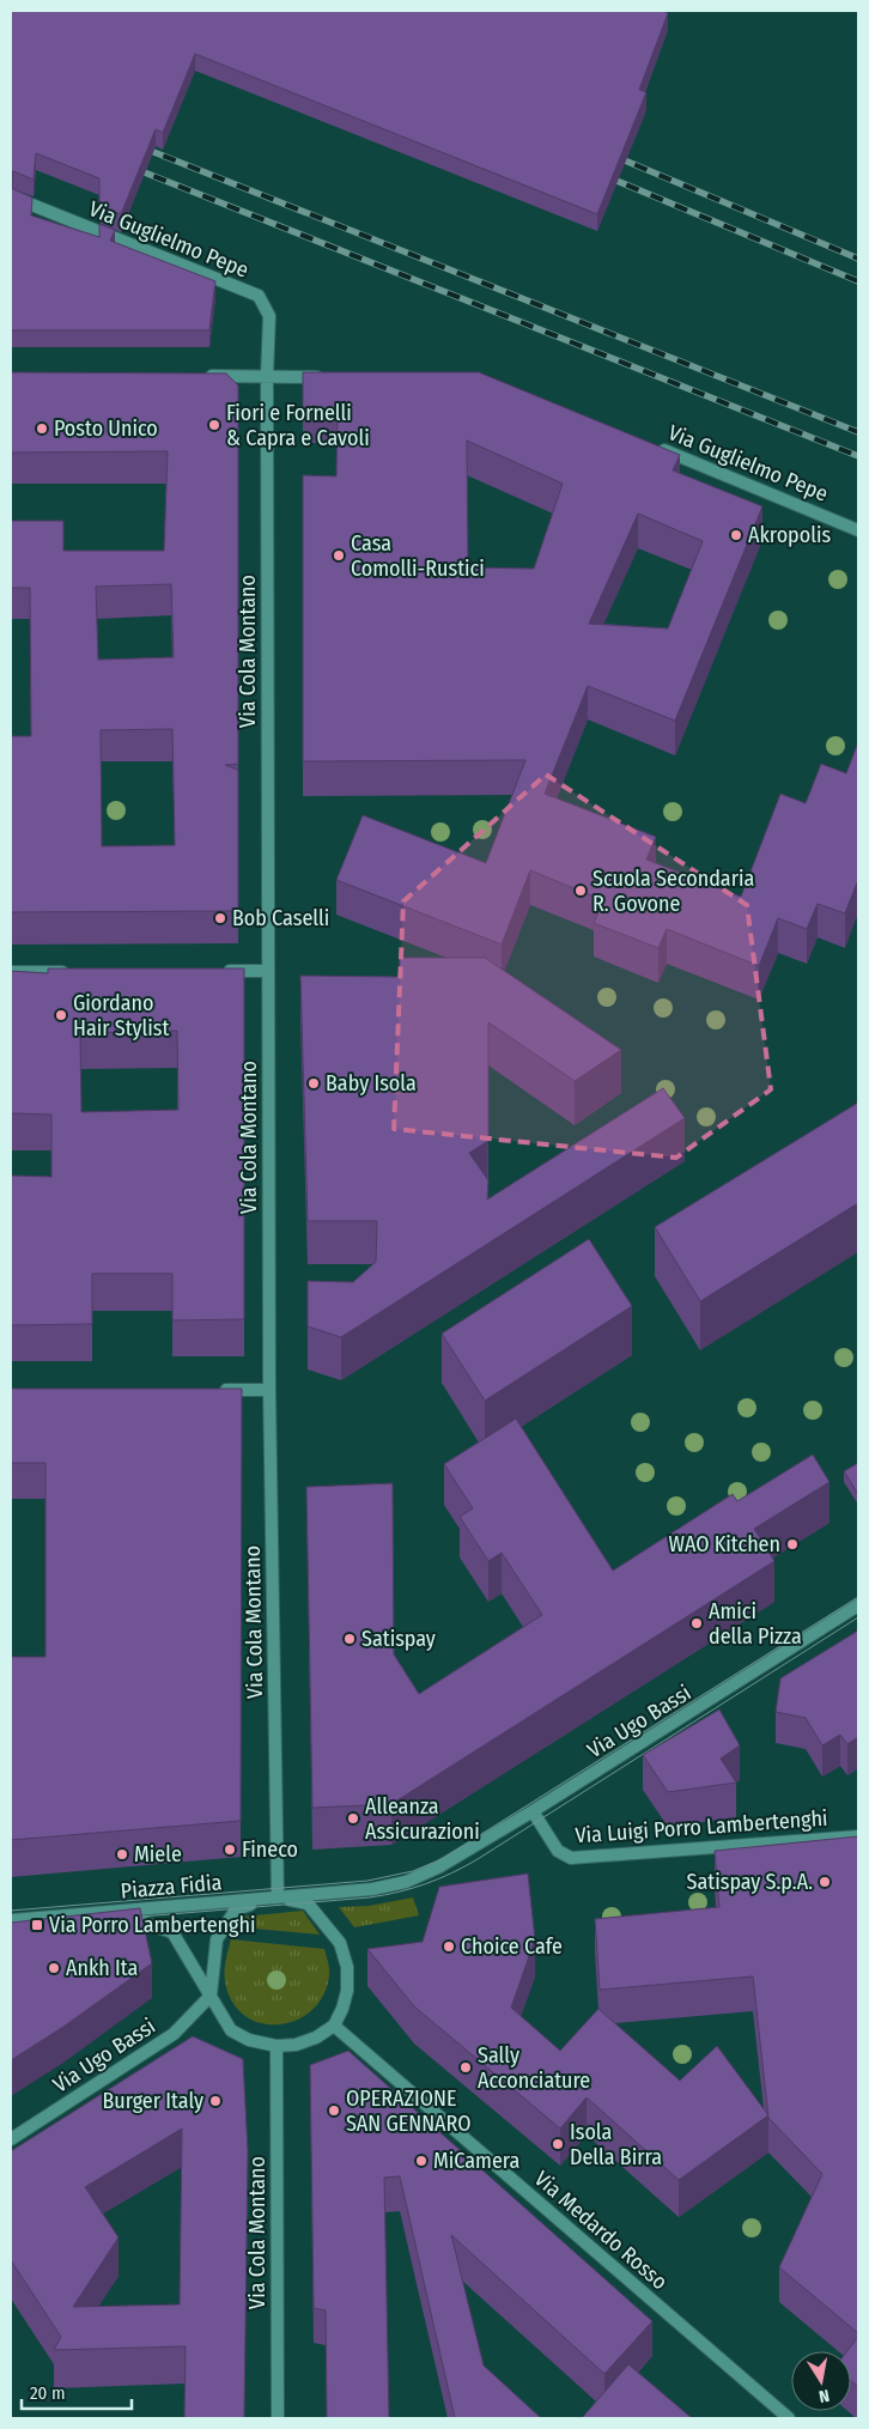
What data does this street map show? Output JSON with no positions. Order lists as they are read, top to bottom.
{
  "streets": {
    "street": [
      "Via Guglielmo Pepe",
      "Via Cola Montano",
      "Via Ugo Bassi",
      "Via Luigi Porro Lambertenghi",
      "Piazza Fidia",
      "Via Medardo Rosso"
    ]
  },
  "crossings": [
    ["Via Guglielmo Pepe", "Via Cola Montano"],
    ["Via Cola Montano", "Via Ugo Bassi"],
    ["Via Cola Montano", "Piazza Fidia"],
    ["Via Cola Montano", "Via Medardo Rosso"],
    ["Via Ugo Bassi", "Via Luigi Porro Lambertenghi"],
    ["Via Ugo Bassi", "Piazza Fidia"],
    ["Via Ugo Bassi", "Via Medardo Rosso"],
    ["Piazza Fidia", "Via Medardo Rosso"]
  ],
  "places": {
    "other": [
      "Fiori e Fornelli & Capra e Cavoli",
      "Posto Unico",
      "Akropolis",
      "Casa Comolli-Rustici",
      "Scuola Secondaria R. Govone",
      "Bob Caselli",
      "Giordano Hair Stylist",
      "Baby Isola",
      "WAO Kitchen",
      "Amici della Pizza",
      "Satispay",
      "Alleanza Assicurazioni",
      "Fineco",
      "Miele",
      "Satispay S.p.A.",
      "Choice Cafe",
      "Ankh Ita",
      "Sally Acconciature",
      "Burger Italy",
      "OPERAZIONE SAN GENNARO",
      "Isola Della Birra",
      "MiCamera"
    ],
    "transit": ["Via Porro Lambertenghi"]
  },
  "scale_bar": "20 m",
  "north": "bottom"
}
